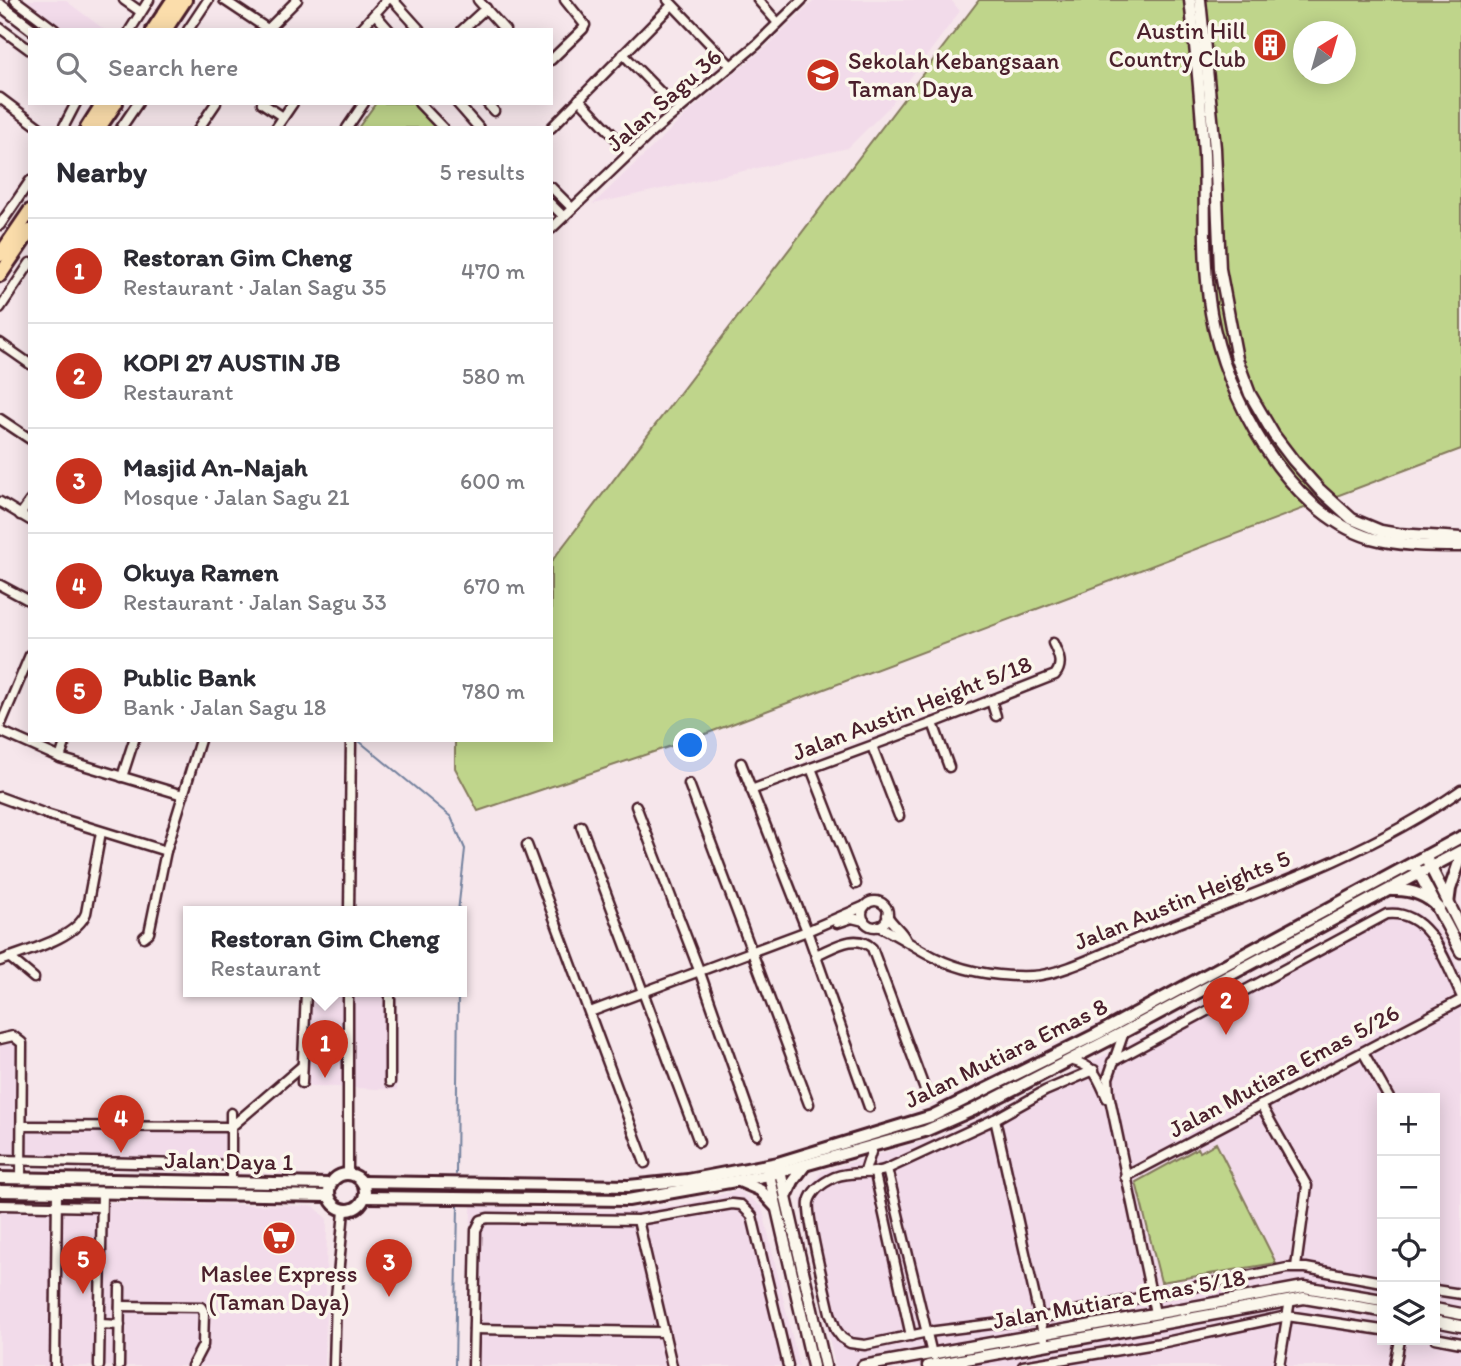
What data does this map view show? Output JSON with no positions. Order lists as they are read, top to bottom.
{
  "streets": {
    "main road": ["Jalan Mutiara Emas 8", "Jalan Daya 1"],
    "street": [
      "Jalan Sagu 36",
      "Jalan Austin Height 5/18",
      "Jalan Austin Heights 5",
      "Jalan Mutiara Emas 5/26",
      "Jalan Mutiara Emas 5/18"
    ]
  },
  "crossings": [
    ["Jalan Mutiara Emas 8", "Jalan Daya 1"]
  ],
  "places": {
    "building": ["Austin Hill Country Club"],
    "school or university": ["Sekolah Kebangsaan Taman Daya"],
    "supermarket": ["Maslee Express (Taman Daya)"]
  },
  "north": "top right",
  "page": {
    "search": "Search here",
    "heading": ["Nearby", "5 results"],
    "list": [
      {
        "mark": "1",
        "name": "Restoran Gim Cheng",
        "note": "Restaurant · Jalan Sagu 35",
        "value": "470 m"
      },
      {
        "mark": "2",
        "name": "KOPI 27 AUSTIN JB",
        "note": "Restaurant",
        "value": "580 m"
      },
      {
        "mark": "3",
        "name": "Masjid An-Najah",
        "note": "Mosque · Jalan Sagu 21",
        "value": "600 m"
      },
      {
        "mark": "4",
        "name": "Okuya Ramen",
        "note": "Restaurant · Jalan Sagu 33",
        "value": "670 m"
      },
      {
        "mark": "5",
        "name": "Public Bank",
        "note": "Bank · Jalan Sagu 18",
        "value": "780 m"
      }
    ],
    "popup": ["Restoran Gim Cheng", "Restaurant"],
    "pins": [
      "2",
      "1",
      "4",
      "5",
      "3"
    ],
    "map_buttons": ["+", "−"]
  }
}
